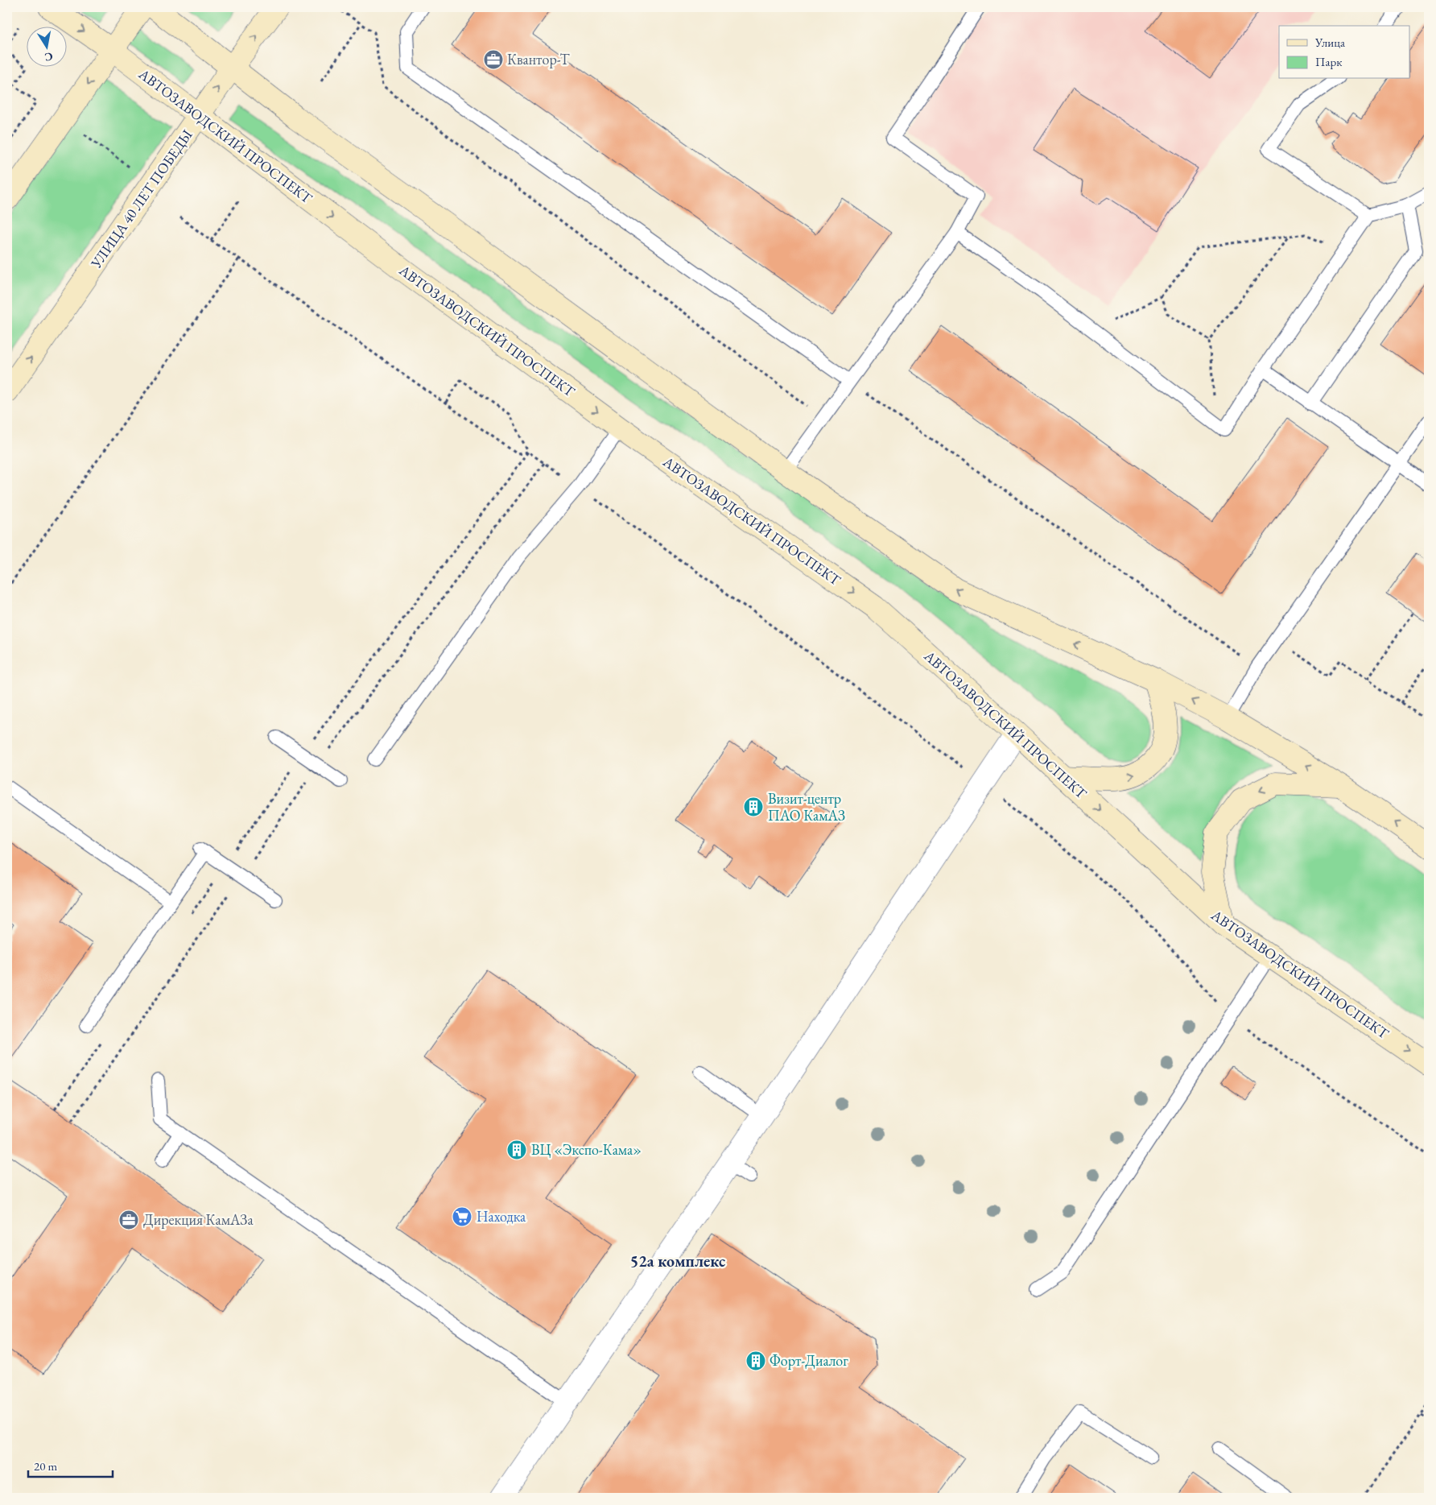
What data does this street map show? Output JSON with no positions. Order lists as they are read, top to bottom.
{
  "streets": {
    "street": ["АВТОЗАВОДСКИЙ ПРОСПЕКТ", "УЛИЦА 40 ЛЕТ ПОБЕДЫ"]
  },
  "crossings": [
    ["АВТОЗАВОДСКИЙ ПРОСПЕКТ", "УЛИЦА 40 ЛЕТ ПОБЕДЫ"]
  ],
  "districts": ["52а комплекс"],
  "places": {
    "office": ["Квантор-Т", "Дирекция КамАЗа"],
    "building": ["Визит-центр ПАО КамАЗ", "ВЦ «Экспо-Кама»", "Форт-Диалог"],
    "supermarket": ["Находка"]
  },
  "legend": ["Улица", "Парк"],
  "scale_bar": "20 m",
  "north": "bottom"
}
